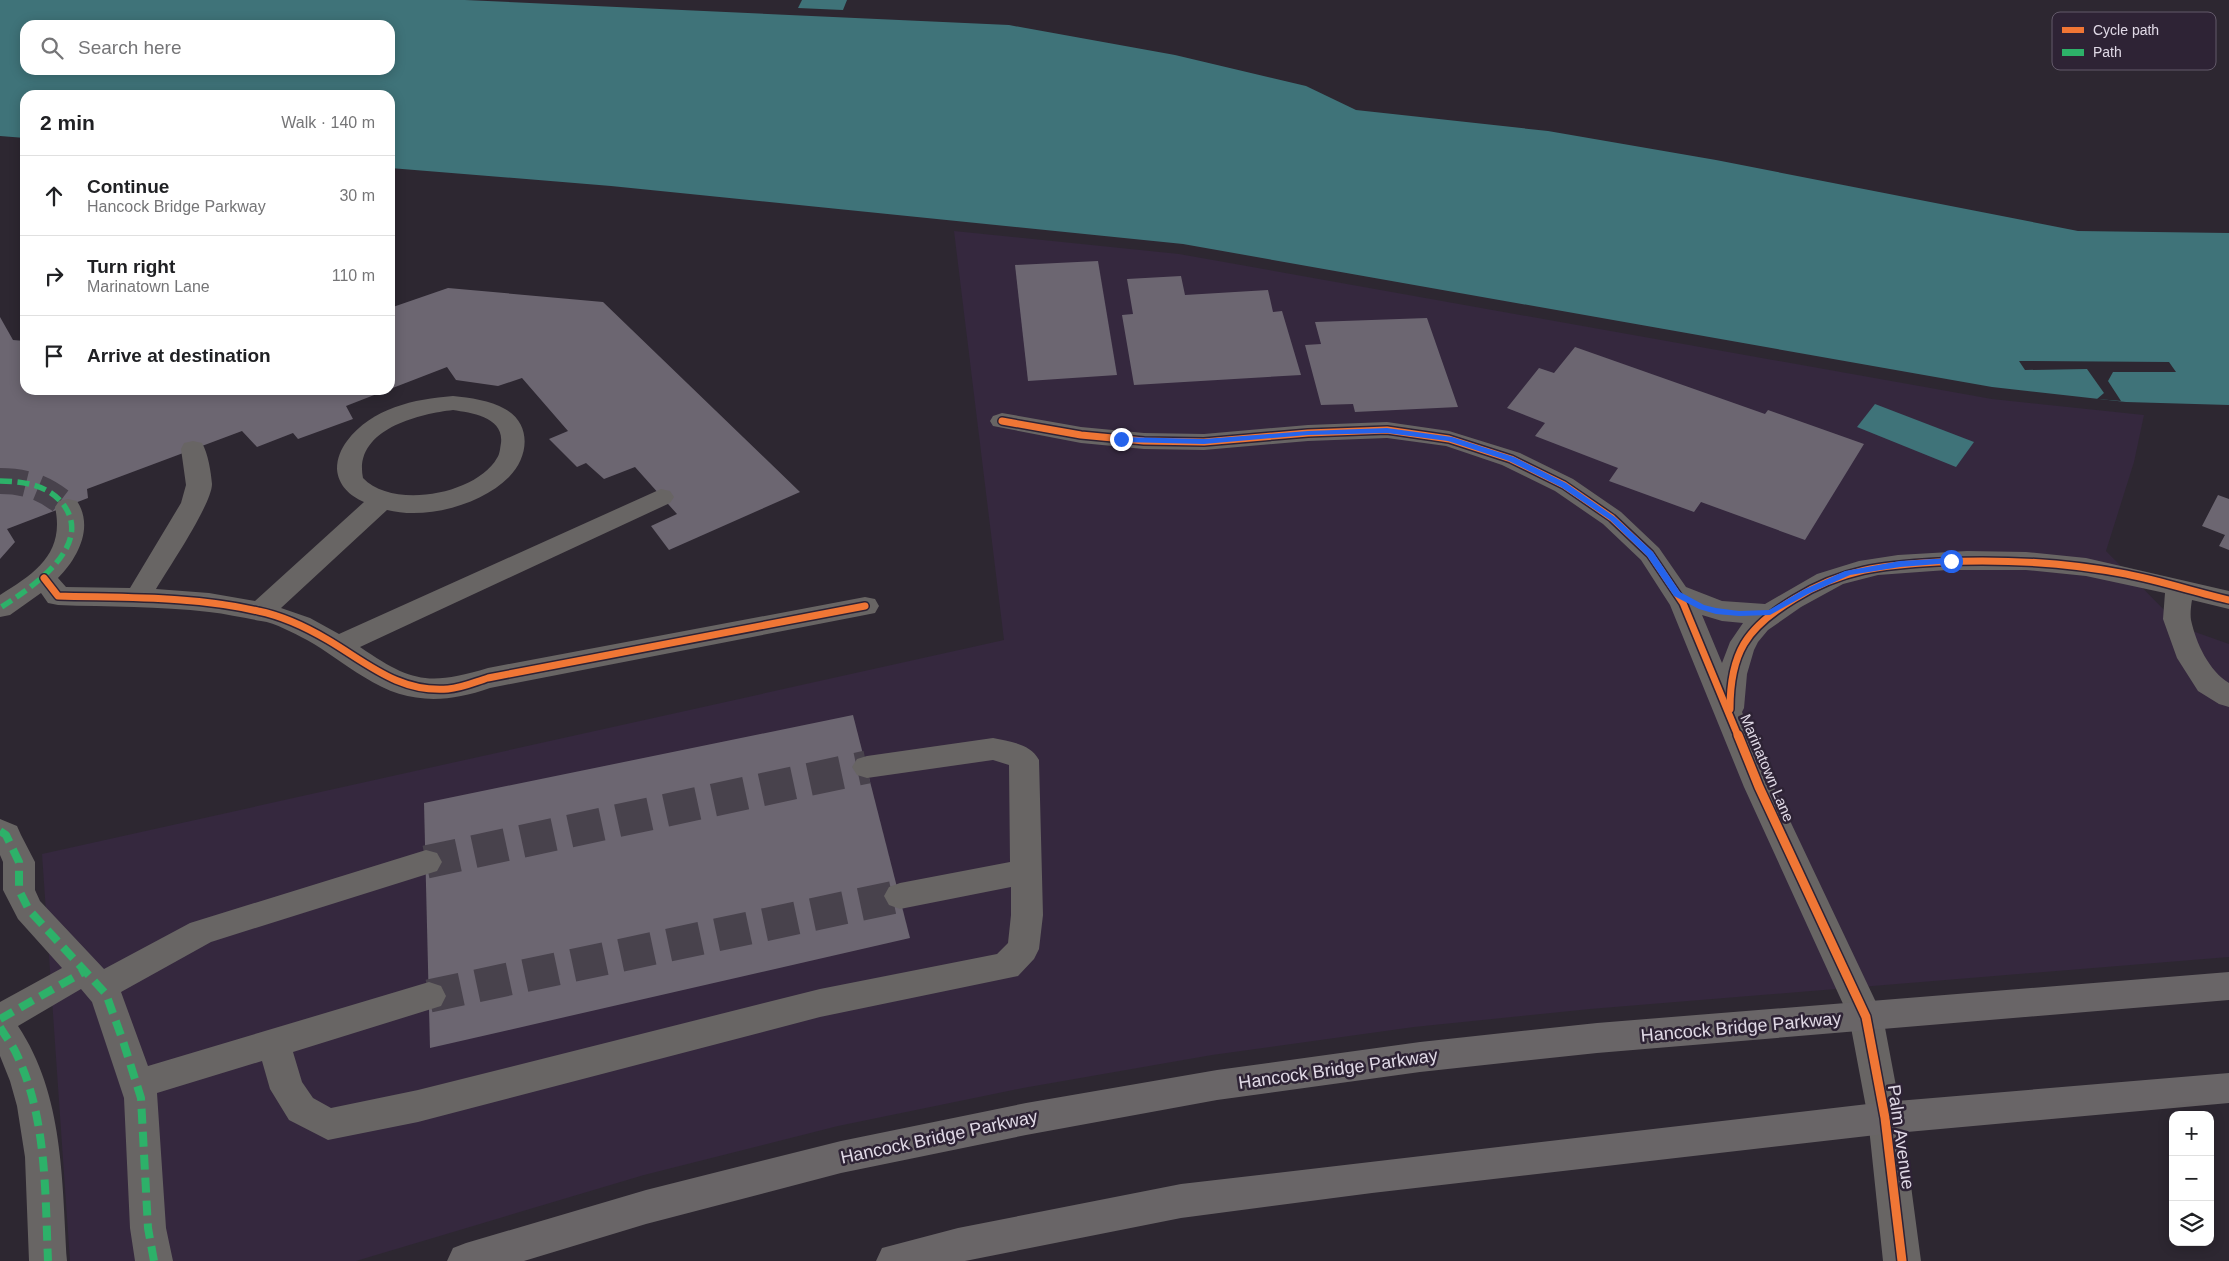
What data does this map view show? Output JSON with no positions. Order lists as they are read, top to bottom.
{
  "streets": {
    "main road": ["Hancock Bridge Parkway"],
    "street": ["Marinatown Lane", "Palm Avenue"]
  },
  "crossings": [
    ["Marinatown Lane", "Hancock Bridge Parkway"],
    ["Marinatown Lane", "Palm Avenue"],
    ["Hancock Bridge Parkway", "Palm Avenue"]
  ],
  "legend": ["Cycle path", "Path"],
  "page": {
    "search": "Search here",
    "heading": ["2 min", "Walk · 140 m"],
    "list": [
      ["Continue", "Hancock Bridge Parkway", "30 m"],
      ["Turn right", "Marinatown Lane", "110 m"],
      "Arrive at destination"
    ],
    "map_buttons": ["+", "−"]
  }
}
